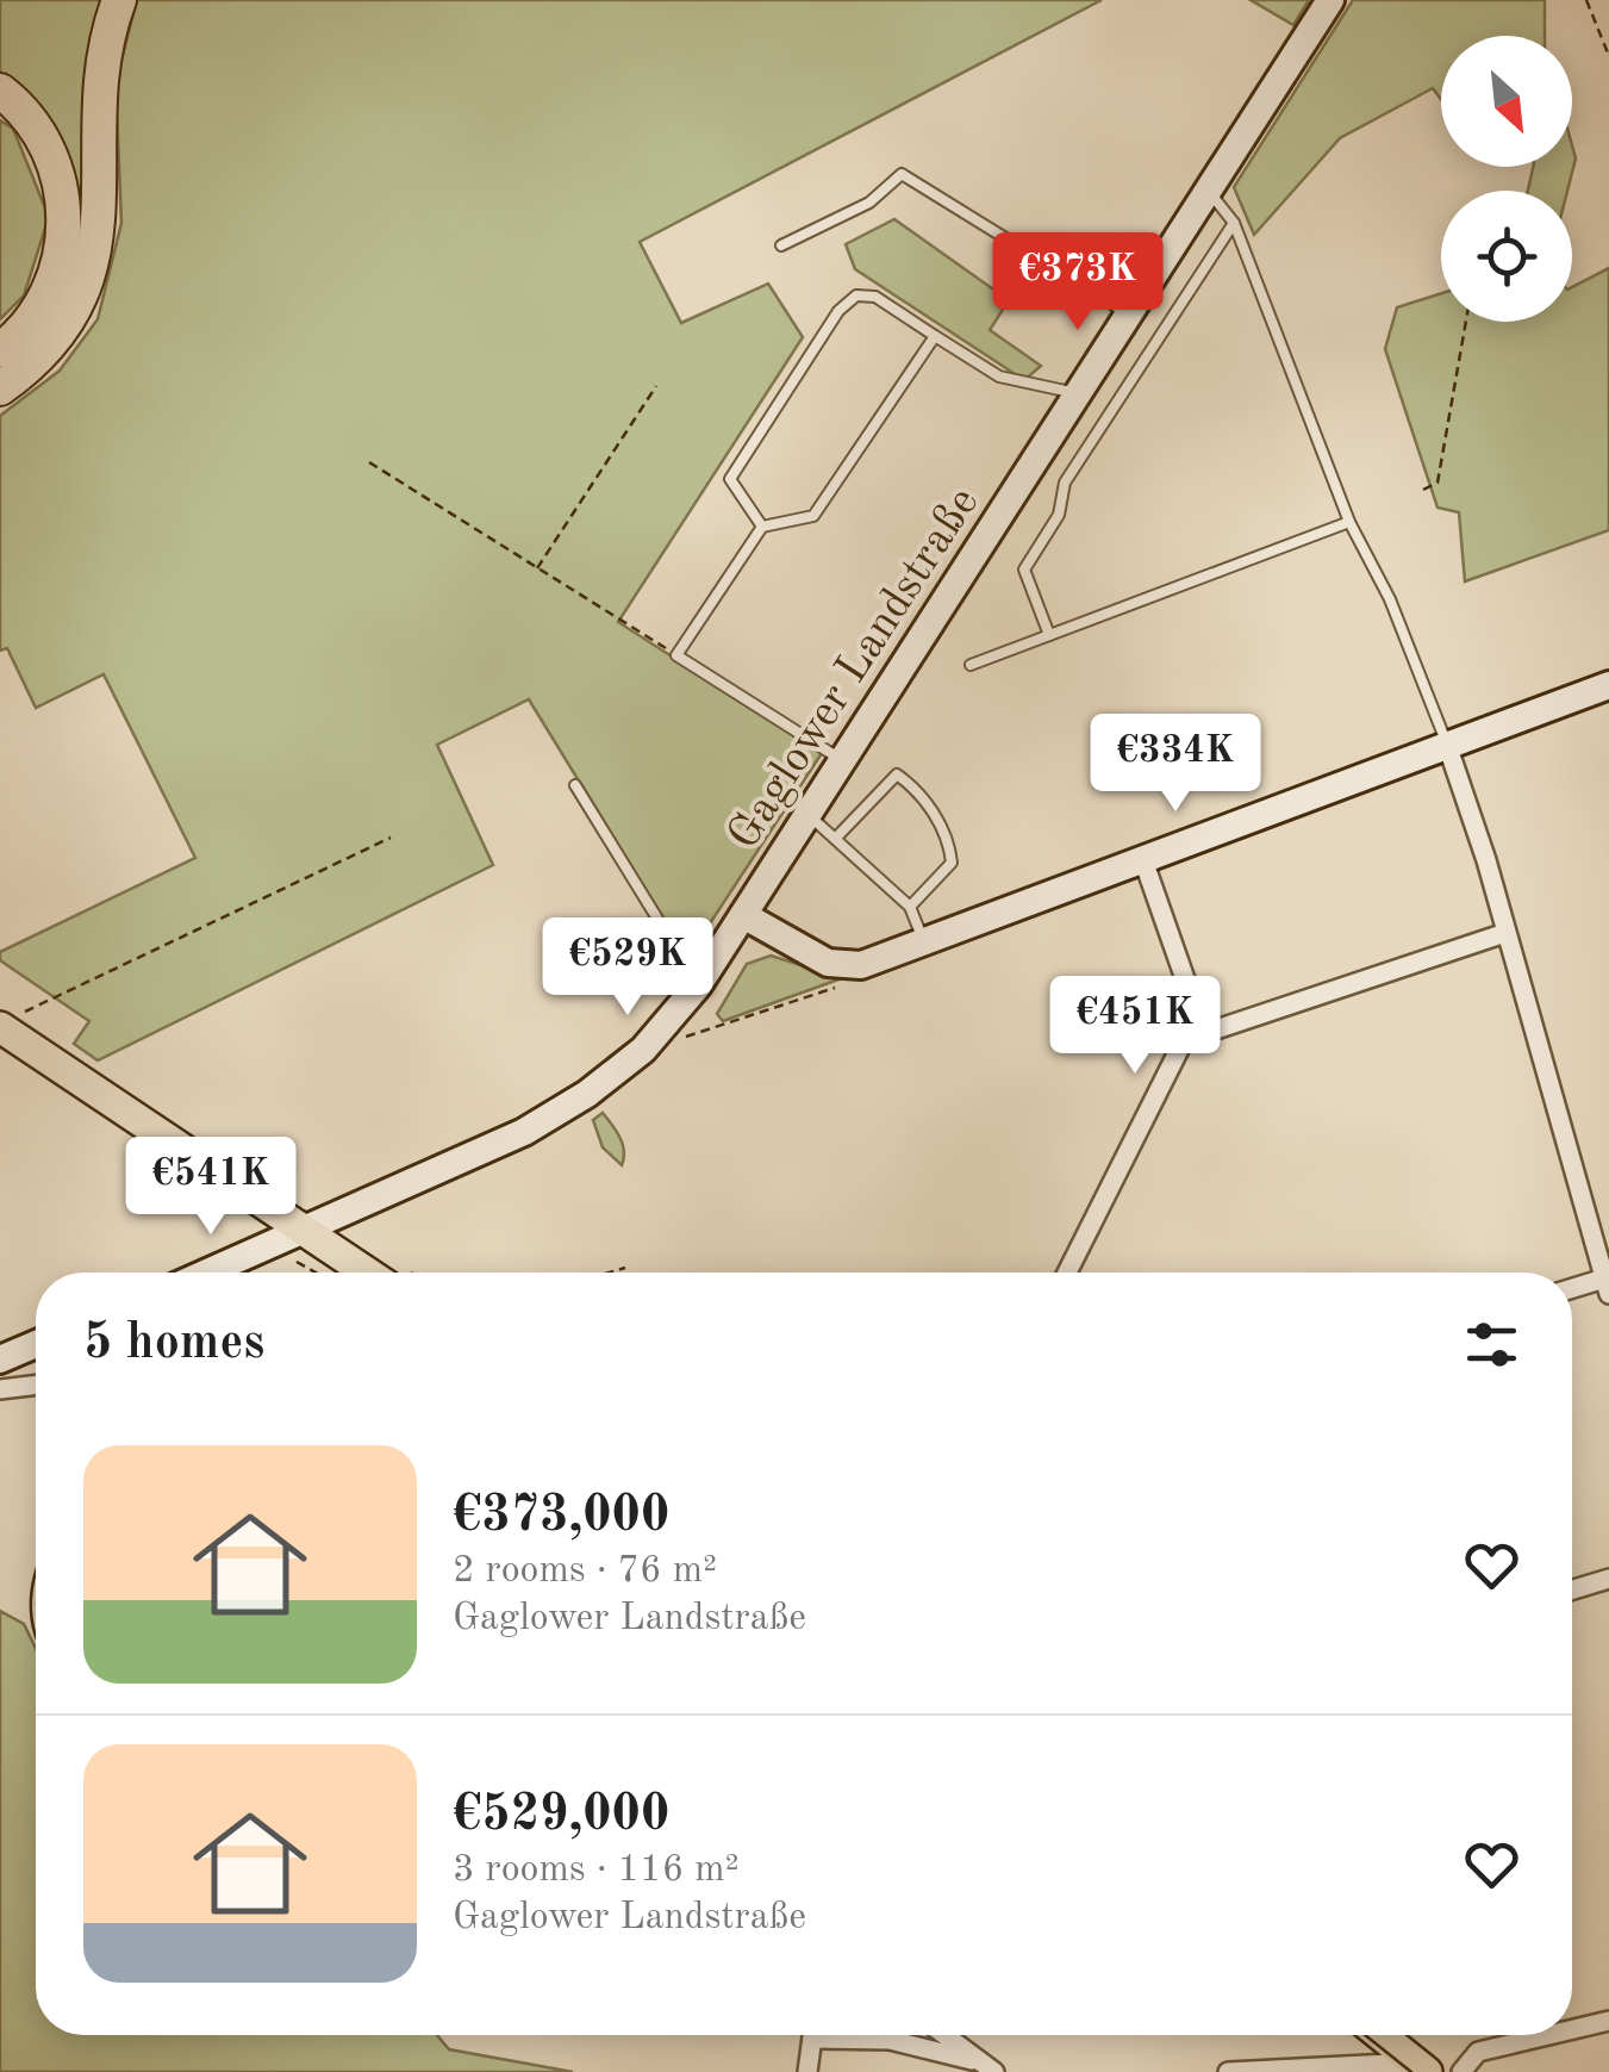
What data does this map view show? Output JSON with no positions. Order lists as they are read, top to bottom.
{
  "streets": {
    "main road": ["Gaglower Landstraße"]
  },
  "north": "bottom right",
  "page": {
    "price": [
      "€373K",
      "€334K",
      "€529K",
      "€451K",
      "€541K"
    ],
    "heading": "5 homes",
    "list": [
      {
        "name": "€373,000",
        "note": "2 rooms · 76 m² · Gaglower Landstraße"
      },
      {
        "name": "€529,000",
        "note": "3 rooms · 116 m² · Gaglower Landstraße"
      }
    ]
  }
}
